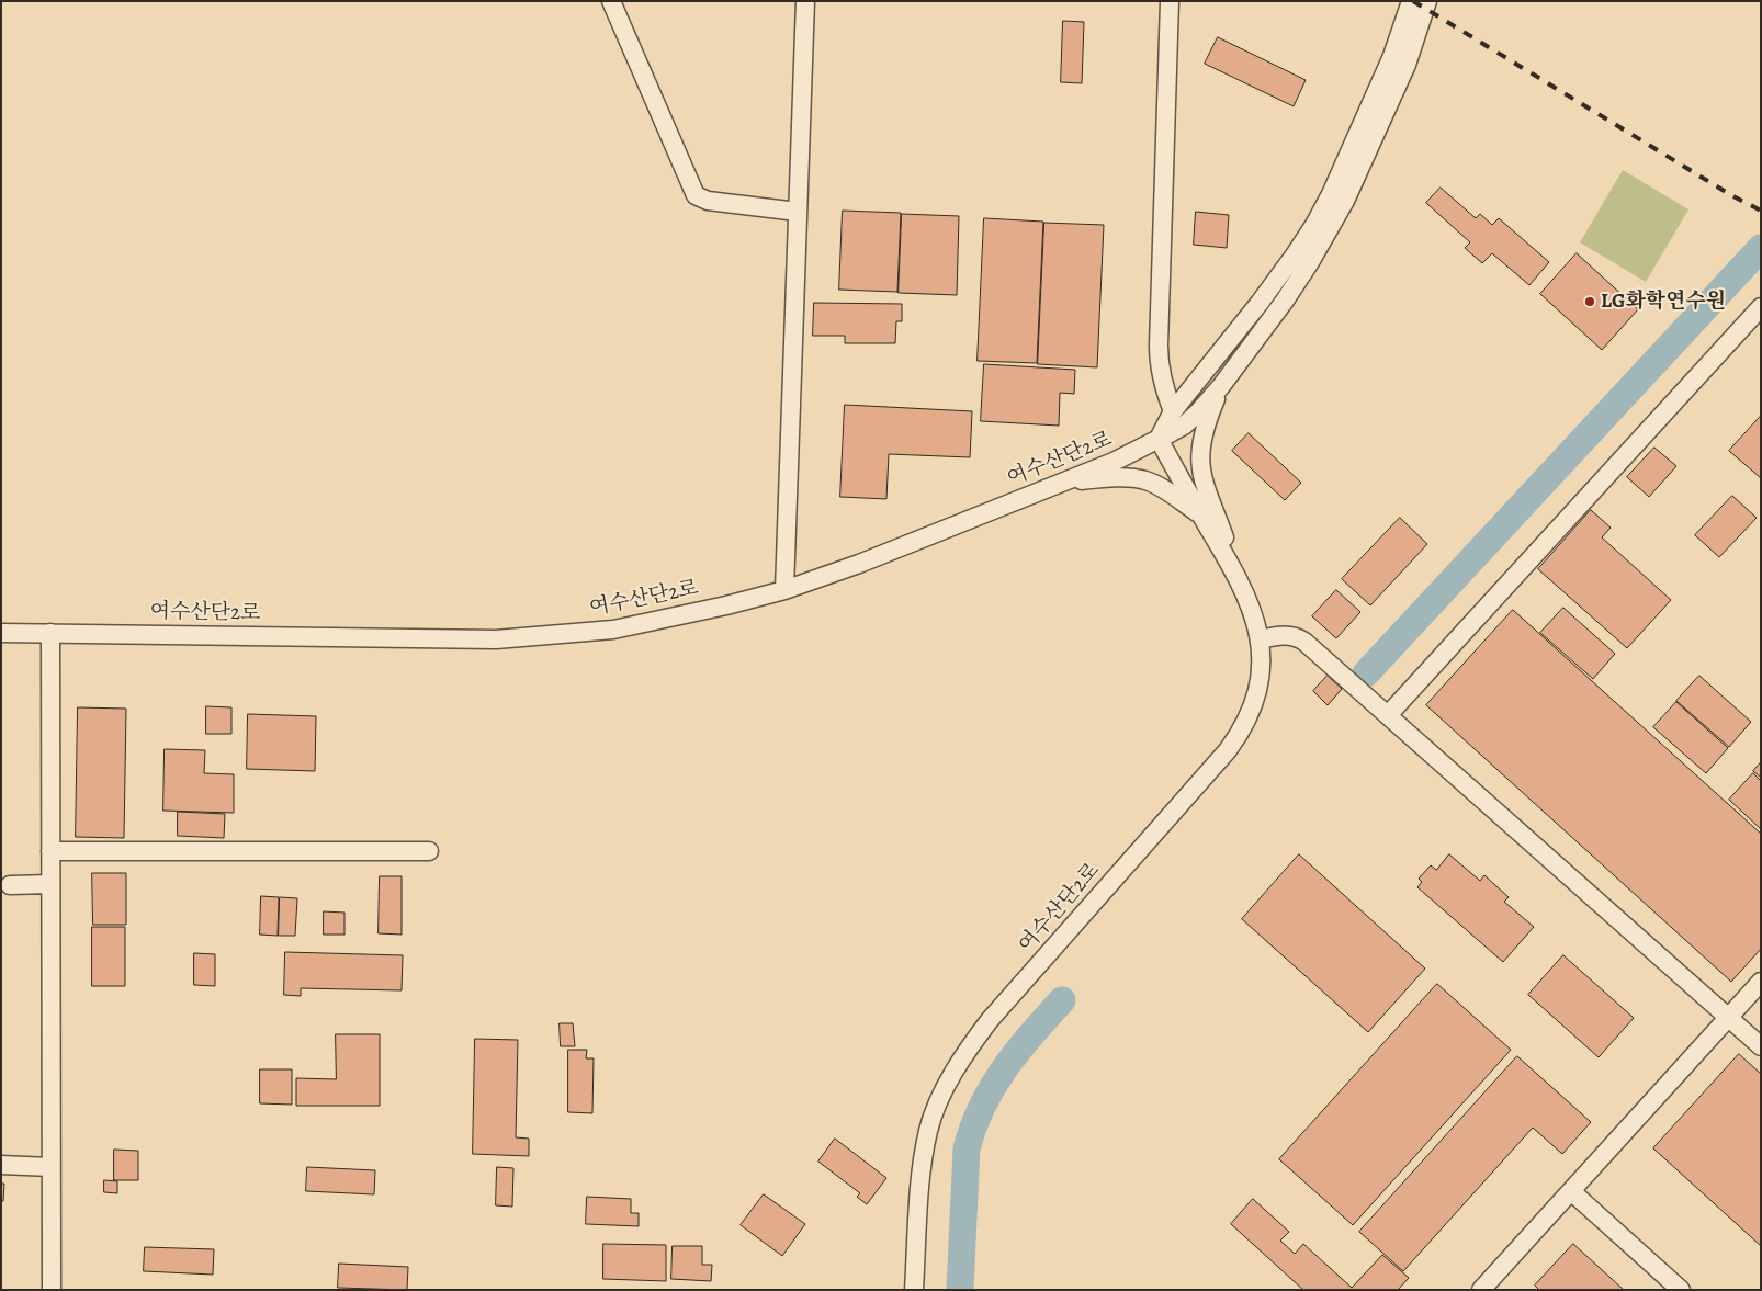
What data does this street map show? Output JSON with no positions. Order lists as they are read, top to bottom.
{
  "streets": {
    "street": ["여수산단2로"]
  },
  "places": ["LG화학연수원"]
}
